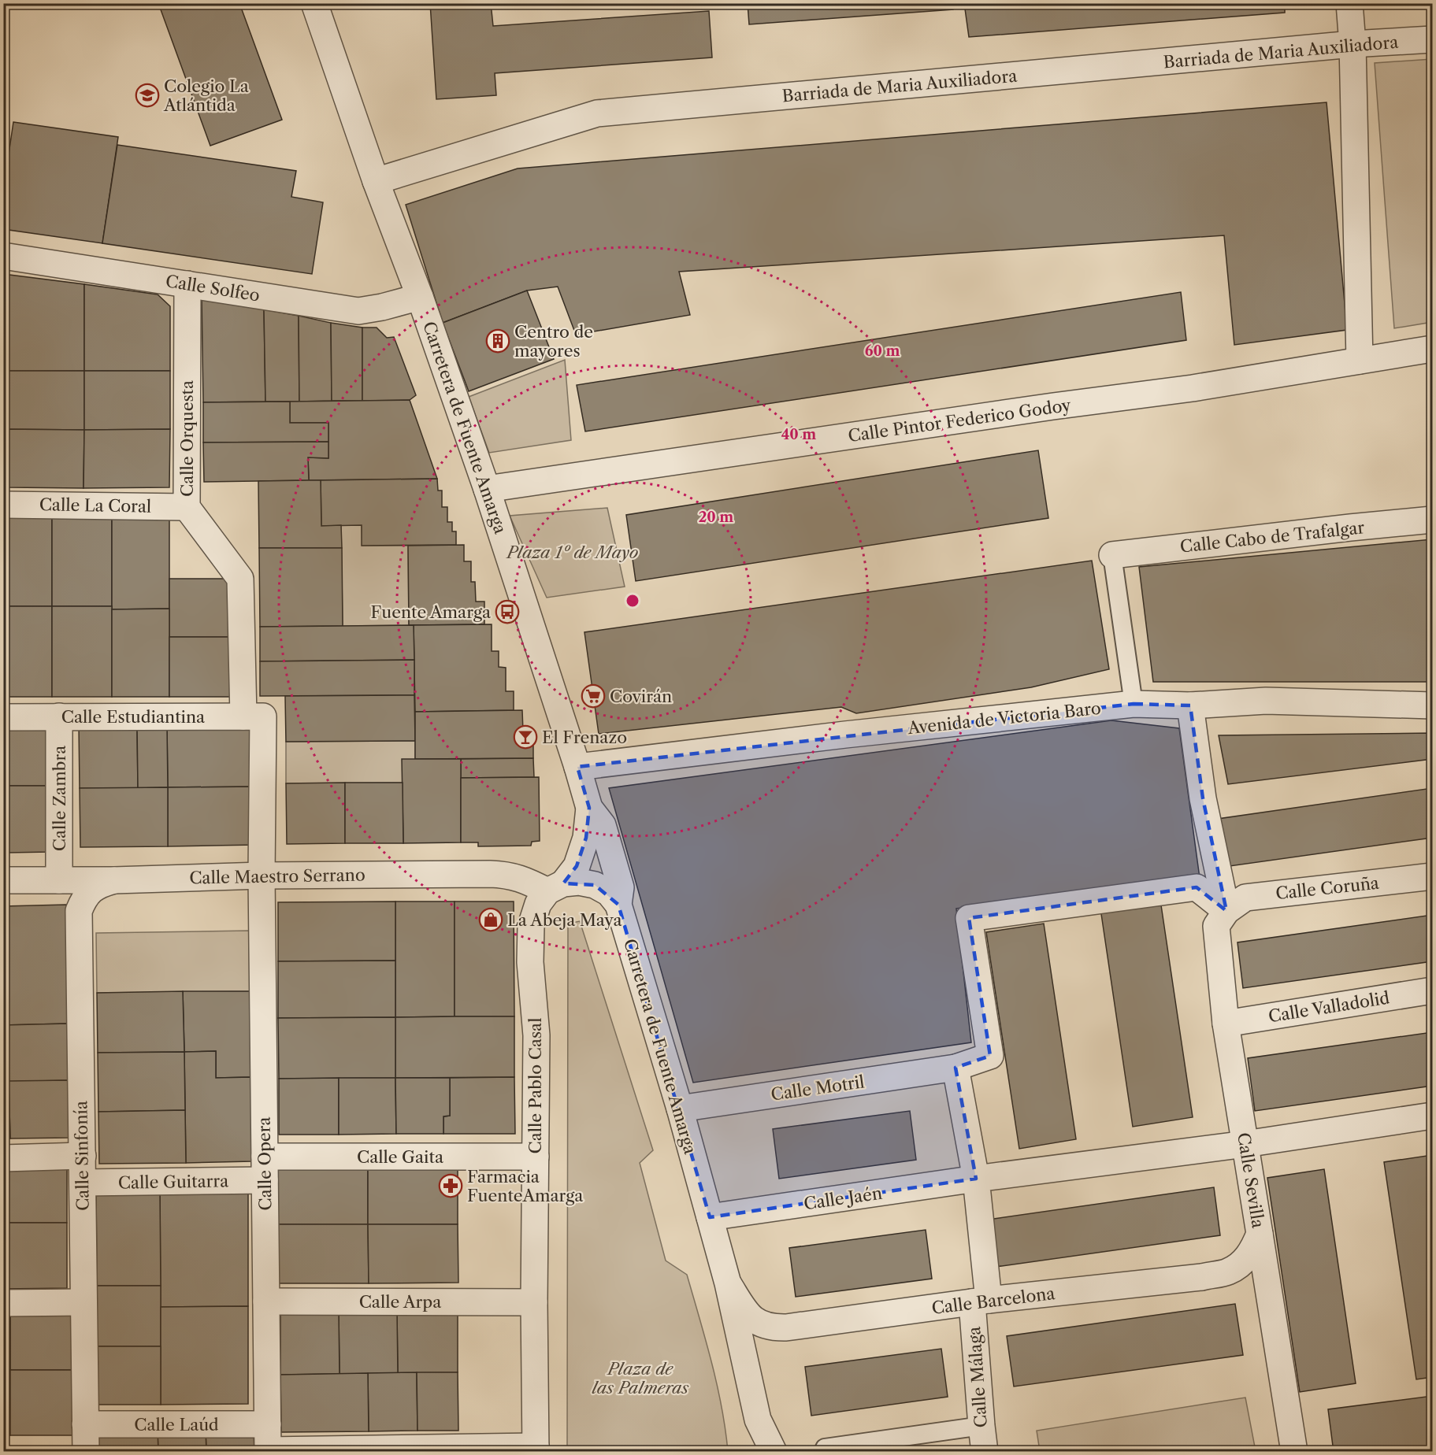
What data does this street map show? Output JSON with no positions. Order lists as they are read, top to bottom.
{
  "streets": {
    "street": [
      "Barriada de Maria Auxiliadora",
      "Calle Solfeo",
      "Calle Pintor Federico Godoy",
      "Carretera de Fuente Amarga",
      "Calle Orquesta",
      "Calle La Coral",
      "Calle Cabo de Trafalgar",
      "Calle Estudiantina",
      "Avenida de Victoria Baro",
      "Calle Zambra",
      "Calle Maestro Serrano",
      "Calle Coruña",
      "Calle Valladolid",
      "Calle Pablo Casal",
      "Calle Motril",
      "Calle Sinfonía",
      "Calle Gaita",
      "Calle Opera",
      "Calle Sevilla",
      "Calle Guitarra",
      "Calle Jaén",
      "Calle Barcelona",
      "Calle Arpa",
      "Calle Málaga",
      "Calle Laúd"
    ]
  },
  "crossings": [
    ["Barriada de Maria Auxiliadora", "Carretera de Fuente Amarga"],
    ["Calle Solfeo", "Carretera de Fuente Amarga"],
    ["Calle Solfeo", "Calle Orquesta"],
    ["Calle Pintor Federico Godoy", "Carretera de Fuente Amarga"],
    ["Carretera de Fuente Amarga", "Avenida de Victoria Baro"],
    ["Carretera de Fuente Amarga", "Calle Pablo Casal"],
    ["Carretera de Fuente Amarga", "Calle Motril"],
    ["Carretera de Fuente Amarga", "Calle Jaén"],
    ["Carretera de Fuente Amarga", "Calle Barcelona"],
    ["Calle Orquesta", "Calle La Coral"],
    ["Calle Orquesta", "Calle Estudiantina"],
    ["Calle Orquesta", "Calle Maestro Serrano"],
    ["Calle Orquesta", "Calle Opera"],
    ["Calle Estudiantina", "Calle Zambra"],
    ["Calle Zambra", "Calle Maestro Serrano"],
    ["Calle Maestro Serrano", "Calle Pablo Casal"],
    ["Calle Maestro Serrano", "Calle Sinfonía"],
    ["Calle Maestro Serrano", "Calle Opera"],
    ["Calle Coruña", "Calle Motril"],
    ["Calle Coruña", "Calle Sevilla"],
    ["Calle Valladolid", "Calle Sevilla"],
    ["Calle Pablo Casal", "Calle Gaita"],
    ["Calle Pablo Casal", "Calle Arpa"],
    ["Calle Motril", "Calle Sevilla"],
    ["Calle Motril", "Calle Málaga"],
    ["Calle Sinfonía", "Calle Guitarra"],
    ["Calle Sinfonía", "Calle Laúd"],
    ["Calle Gaita", "Calle Opera"],
    ["Calle Gaita", "Calle Guitarra"],
    ["Calle Opera", "Calle Guitarra"],
    ["Calle Opera", "Calle Arpa"],
    ["Calle Opera", "Calle Laúd"],
    ["Calle Sevilla", "Calle Jaén"],
    ["Calle Sevilla", "Calle Barcelona"],
    ["Calle Jaén", "Calle Málaga"],
    ["Calle Barcelona", "Calle Málaga"]
  ],
  "parks": ["Plaza 1º de Mayo", "Plaza de las Palmeras"],
  "places": {
    "school or university": ["Colegio La Atlántida"],
    "building": ["Centro de mayores"],
    "bus stop": ["Fuente Amarga"],
    "supermarket": ["Covirán"],
    "bar": ["El Frenazo"],
    "shop": ["La Abeja Maya"],
    "pharmacy": ["Farmacia FuenteAmarga"]
  },
  "rings": ["60 m", "40 m", "20 m"]
}
